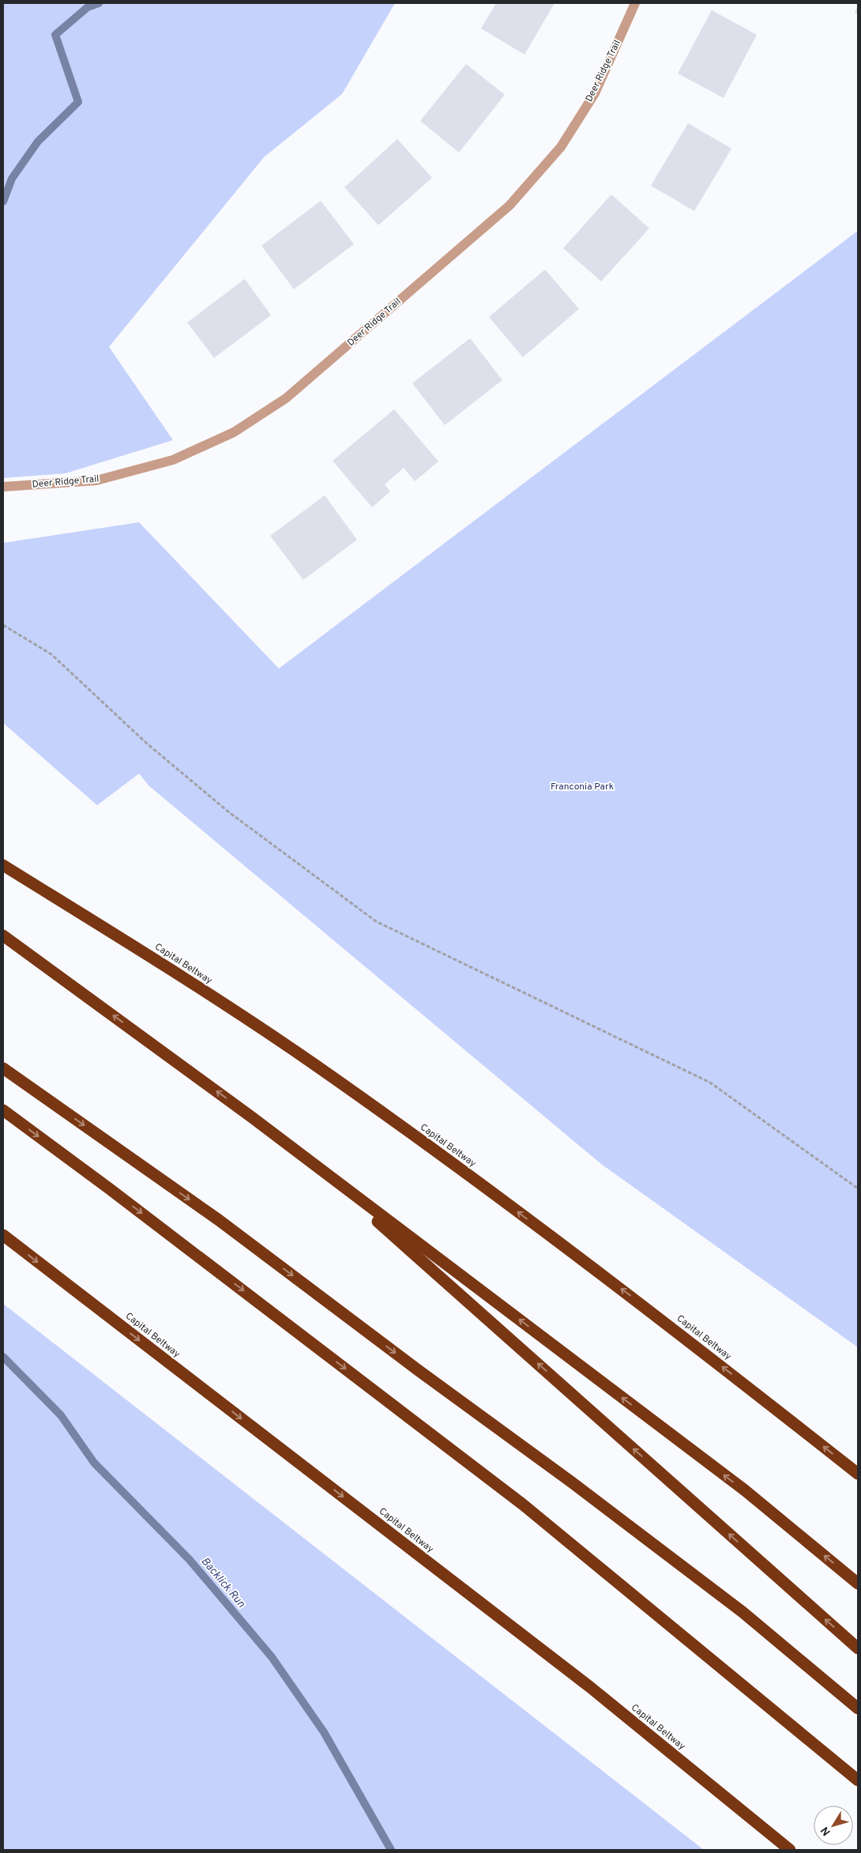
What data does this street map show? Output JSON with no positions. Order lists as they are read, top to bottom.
{
  "streets": {
    "highway": ["Capital Beltway"],
    "street": ["Deer Ridge Trail"]
  },
  "water": ["Backlick Run"],
  "parks": ["Franconia Park"],
  "north": "bottom left"
}
